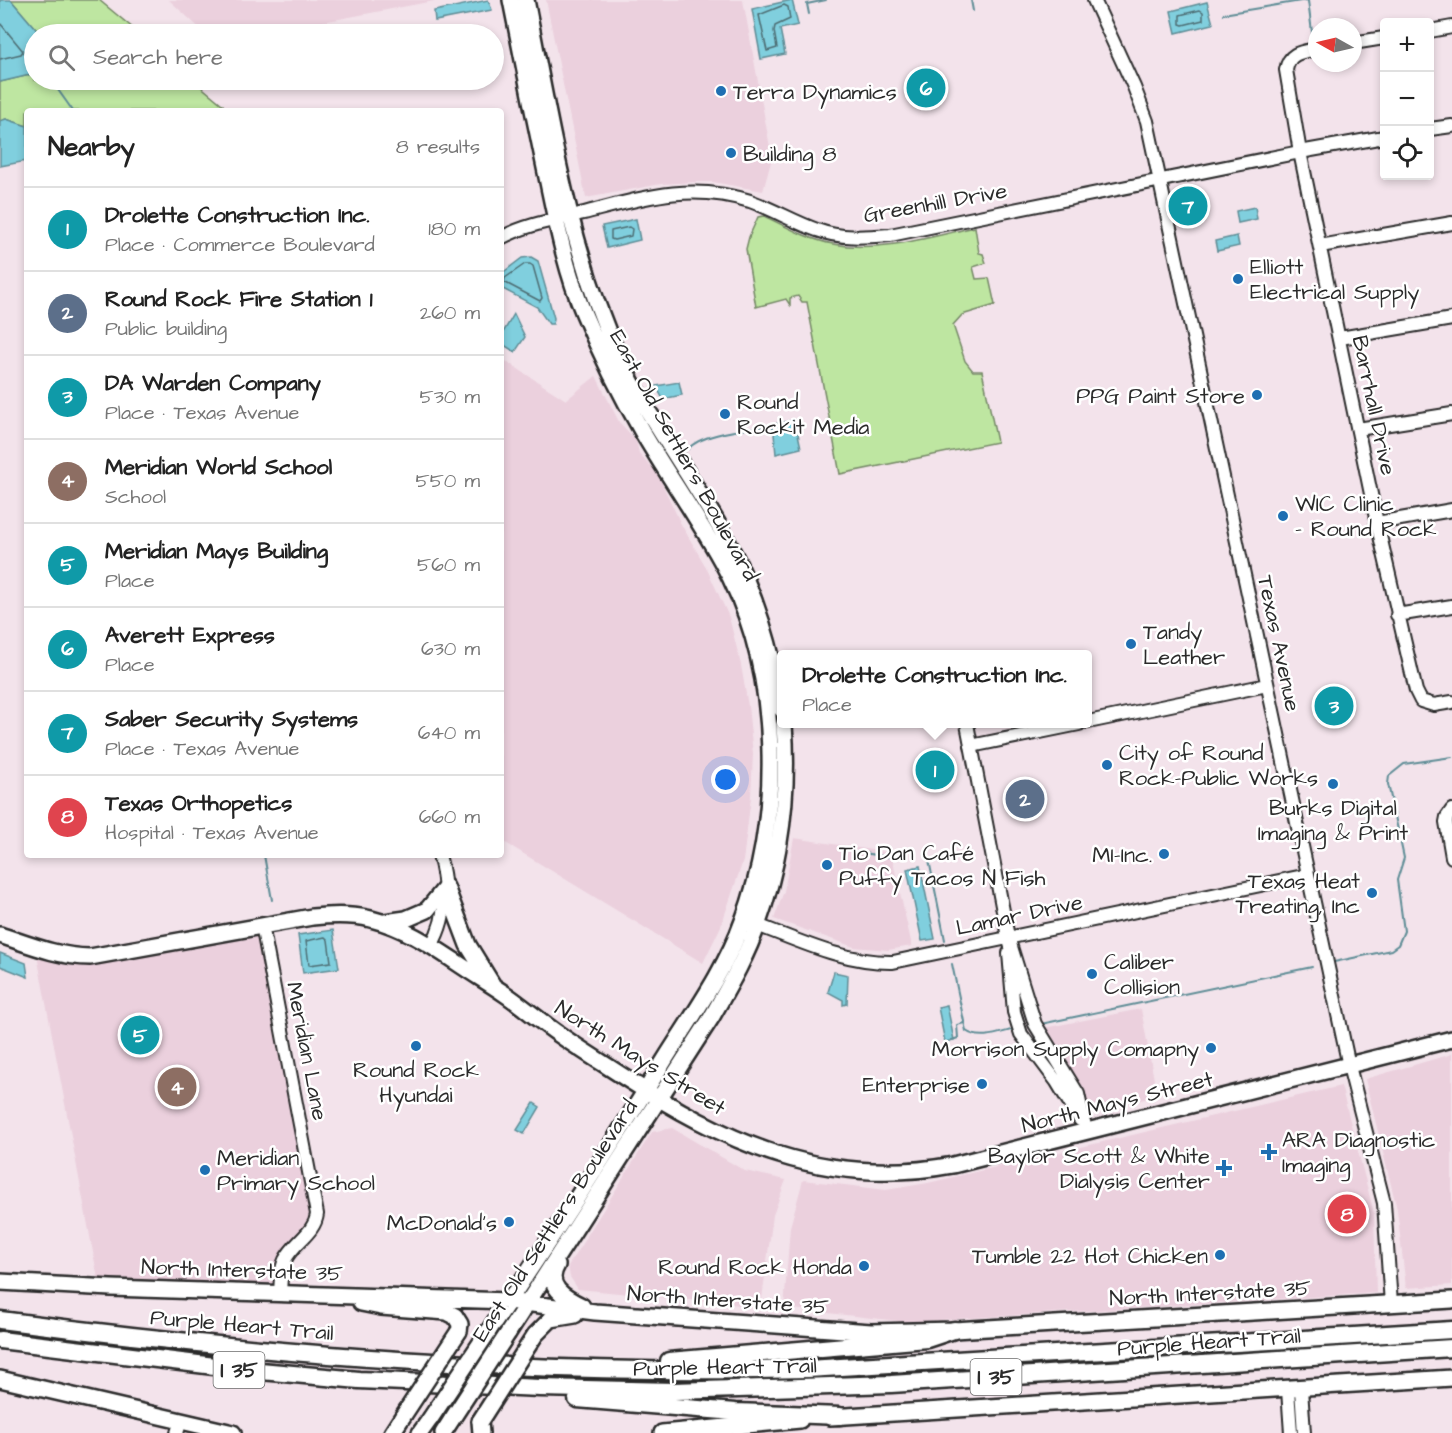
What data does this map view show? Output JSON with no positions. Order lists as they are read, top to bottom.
{
  "streets": {
    "highway": ["Purple Heart Trail", "I 35"],
    "main road": ["East Old Settlers Boulevard", "North Mays Street", "North Interstate 35"],
    "street": [
      "Greenhill Drive",
      "Barrhall Drive",
      "Texas Avenue",
      "Lamar Drive",
      "Meridian Lane"
    ]
  },
  "crossings": [
    ["Greenhill Drive", "Barrhall Drive"],
    ["Greenhill Drive", "East Old Settlers Boulevard"],
    ["Greenhill Drive", "Texas Avenue"],
    ["East Old Settlers Boulevard", "Lamar Drive"],
    ["East Old Settlers Boulevard", "North Mays Street"],
    ["East Old Settlers Boulevard", "North Interstate 35"],
    ["Texas Avenue", "Lamar Drive"],
    ["Texas Avenue", "North Mays Street"],
    ["Texas Avenue", "North Interstate 35"],
    ["Meridian Lane", "North Interstate 35"]
  ],
  "places": {
    "other": [
      "Terra Dynamics",
      "Building 8",
      "Elliott Electrical Supply",
      "PPG Paint Store",
      "Round Rockit Media",
      "WIC Clinic - Round Rock",
      "Tandy Leather",
      "City of Round Rock-Public Works",
      "Burks Digital Imaging & Print",
      "MI-Inc.",
      "Tio Dan Café Puffy Tacos N Fish",
      "Texas Heat Treating, Inc",
      "Caliber Collision",
      "Round Rock Hyundai",
      "Morrison Supply Comapny",
      "Enterprise",
      "Meridian Primary School",
      "McDonald's",
      "Tumble 22 Hot Chicken",
      "Round Rock Honda"
    ],
    "health": ["ARA Diagnostic Imaging", "Baylor Scott & White Dialysis Center"]
  },
  "north": "left",
  "page": {
    "map_buttons": ["+", "−"],
    "search": "Search here",
    "pins": [
      "6",
      "7",
      "3",
      "1",
      "2",
      "5",
      "4",
      "8"
    ],
    "heading": ["Nearby", "8 results"],
    "list": [
      {
        "mark": "1",
        "name": "Drolette Construction Inc.",
        "note": "Place · Commerce Boulevard",
        "value": "180 m"
      },
      {
        "mark": "2",
        "name": "Round Rock Fire Station 1",
        "note": "Public building",
        "value": "260 m"
      },
      {
        "mark": "3",
        "name": "DA Warden Company",
        "note": "Place · Texas Avenue",
        "value": "530 m"
      },
      {
        "mark": "4",
        "name": "Meridian World School",
        "note": "School",
        "value": "550 m"
      },
      {
        "mark": "5",
        "name": "Meridian Mays Building",
        "note": "Place",
        "value": "560 m"
      },
      {
        "mark": "6",
        "name": "Averett Express",
        "note": "Place",
        "value": "630 m"
      },
      {
        "mark": "7",
        "name": "Saber Security Systems",
        "note": "Place · Texas Avenue",
        "value": "640 m"
      },
      {
        "mark": "8",
        "name": "Texas Orthopetics",
        "note": "Hospital · Texas Avenue",
        "value": "660 m"
      }
    ],
    "popup": ["Drolette Construction Inc.", "Place"]
  }
}
